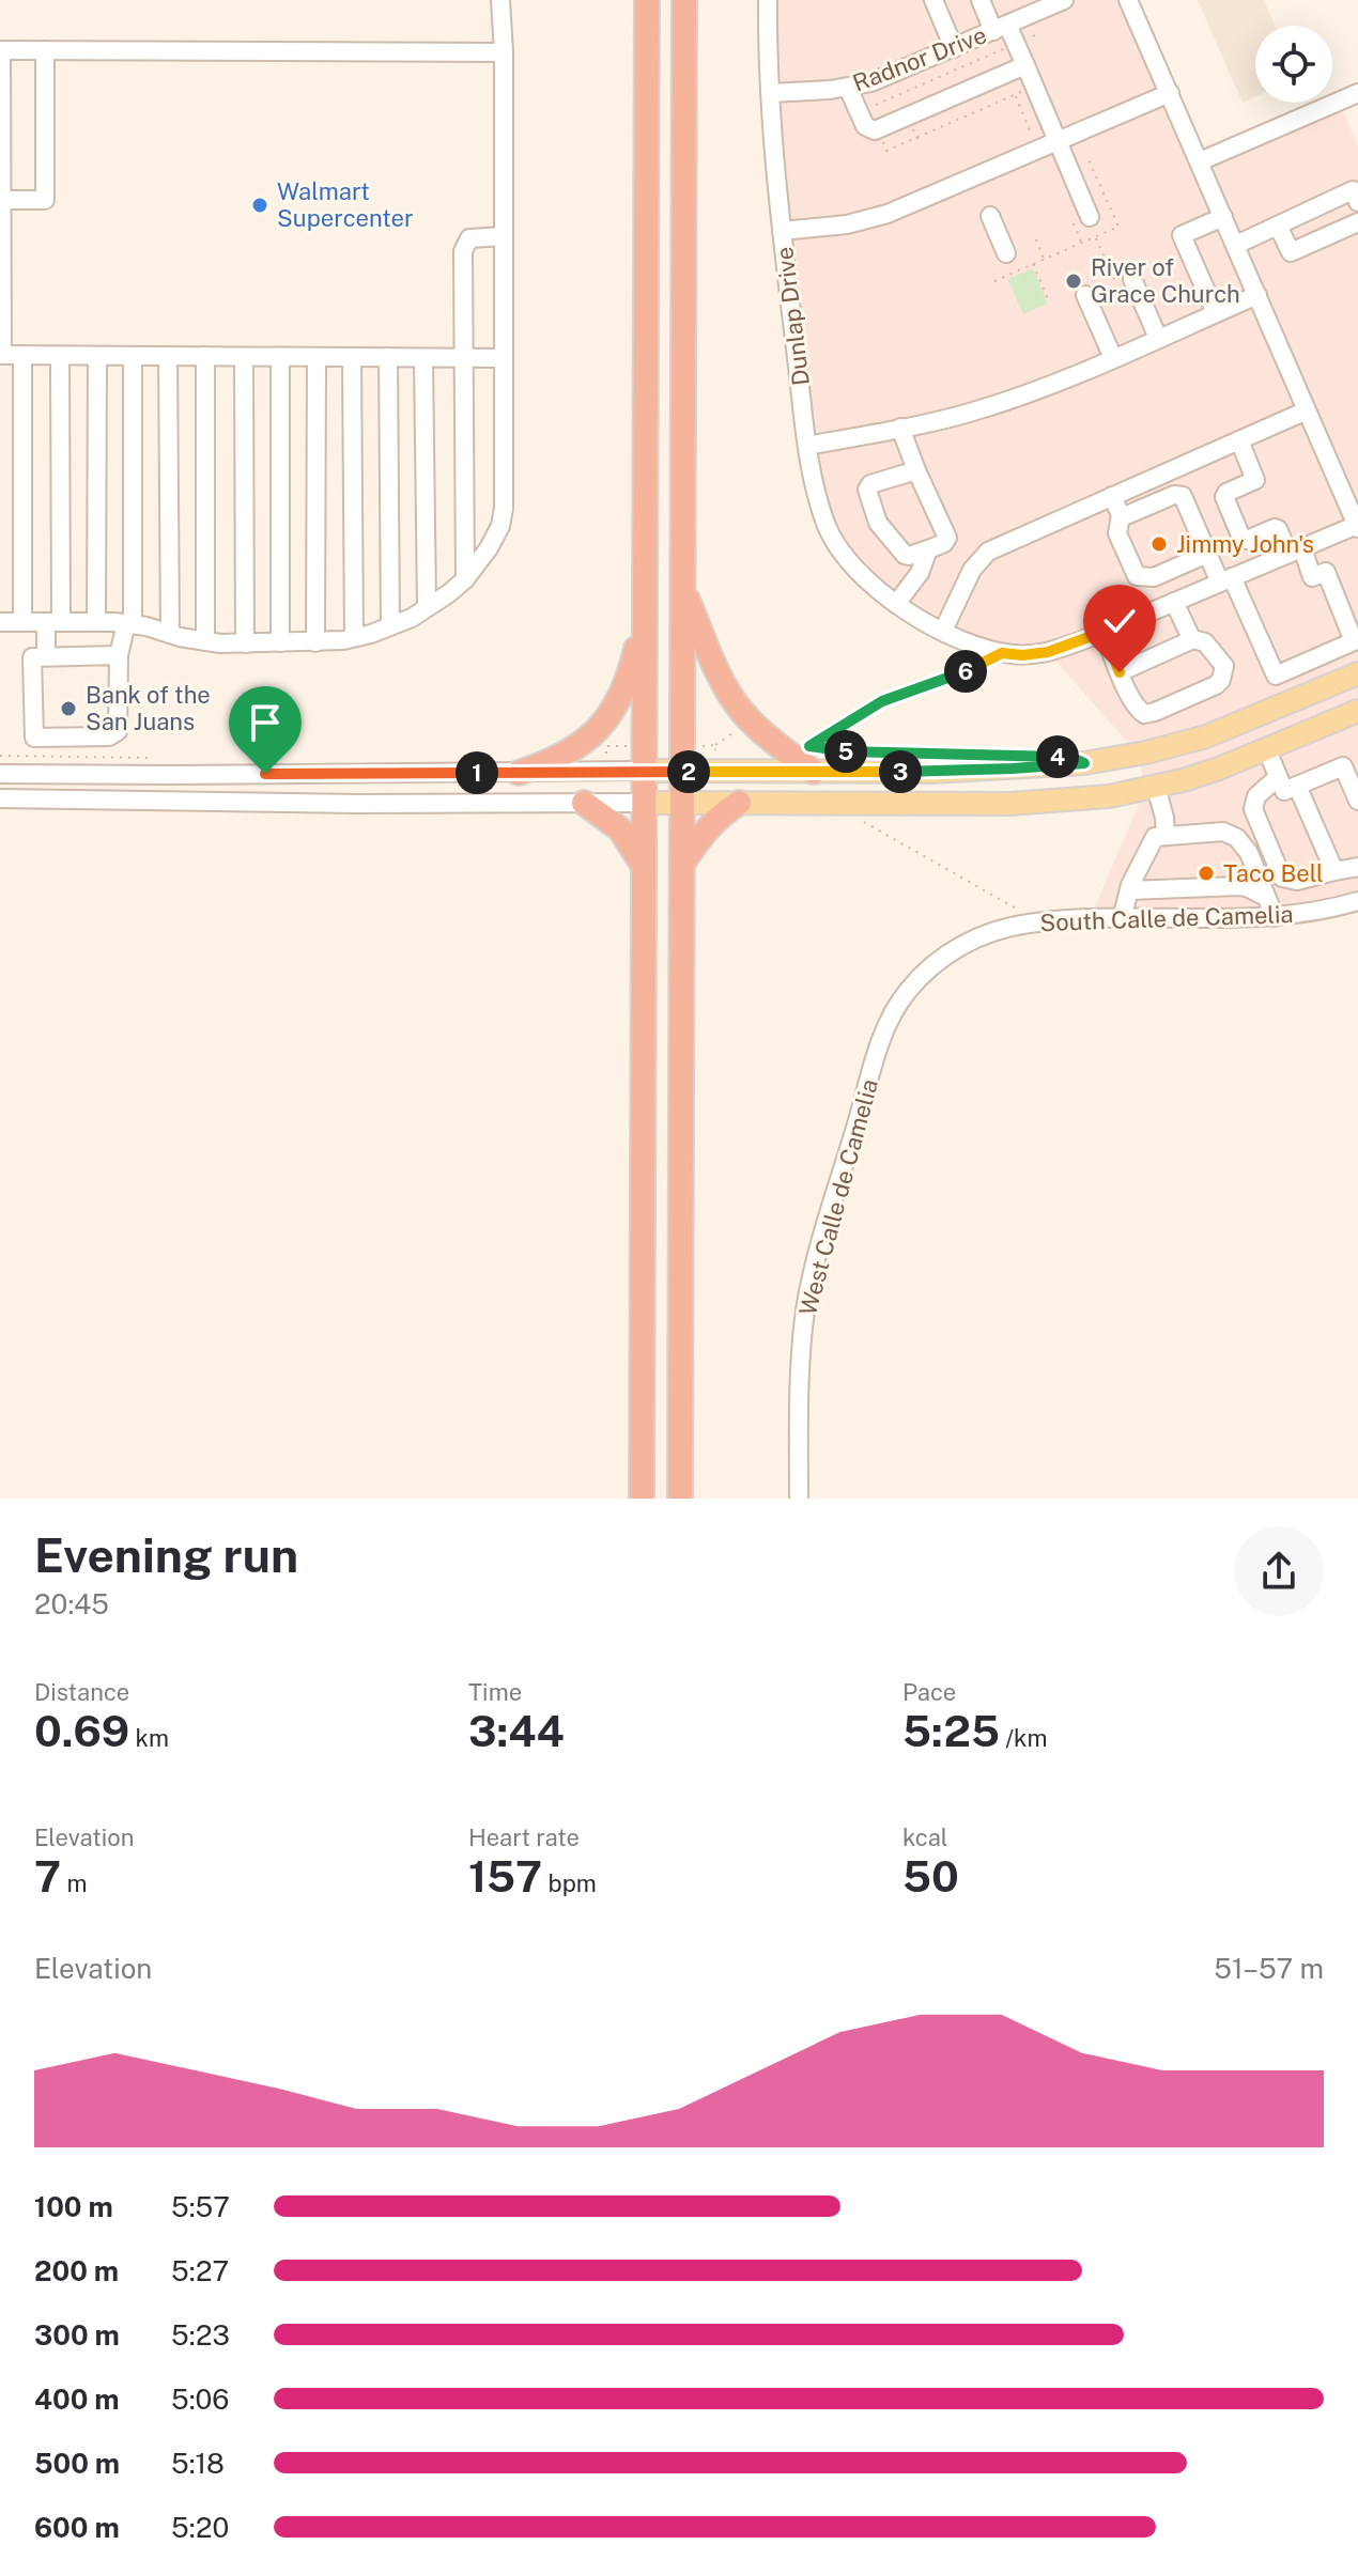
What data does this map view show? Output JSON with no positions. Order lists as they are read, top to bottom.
{
  "streets": {
    "street": [
      "Radnor Drive",
      "Dunlap Drive",
      "South Calle de Camelia",
      "West Calle de Camelia"
    ]
  },
  "crossings": [
    ["Radnor Drive", "Dunlap Drive"],
    ["South Calle de Camelia", "West Calle de Camelia"]
  ],
  "places": [
    "Walmart Supercenter",
    "River of Grace Church",
    "Jimmy John's",
    "Bank of the San Juans",
    "Taco Bell"
  ],
  "page": {
    "pins": [
      "6",
      "5",
      "4",
      "2",
      "3",
      "1"
    ],
    "heading": ["Evening run", "20:45"],
    "stats": [
      ["Distance", "0.69 km"],
      ["Time", "3:44"],
      ["Pace", "5:25 /km"],
      ["Elevation", "7 m"],
      ["Heart rate", "157 bpm"],
      ["kcal", "50"]
    ],
    "chart": ["Elevation", "51–57 m"],
    "list": [
      {
        "name": "100 m",
        "note": "5:57"
      },
      {
        "name": "200 m",
        "note": "5:27"
      },
      {
        "name": "300 m",
        "note": "5:23"
      },
      {
        "name": "400 m",
        "note": "5:06"
      },
      {
        "name": "500 m",
        "note": "5:18"
      },
      {
        "name": "600 m",
        "note": "5:20"
      }
    ]
  }
}
